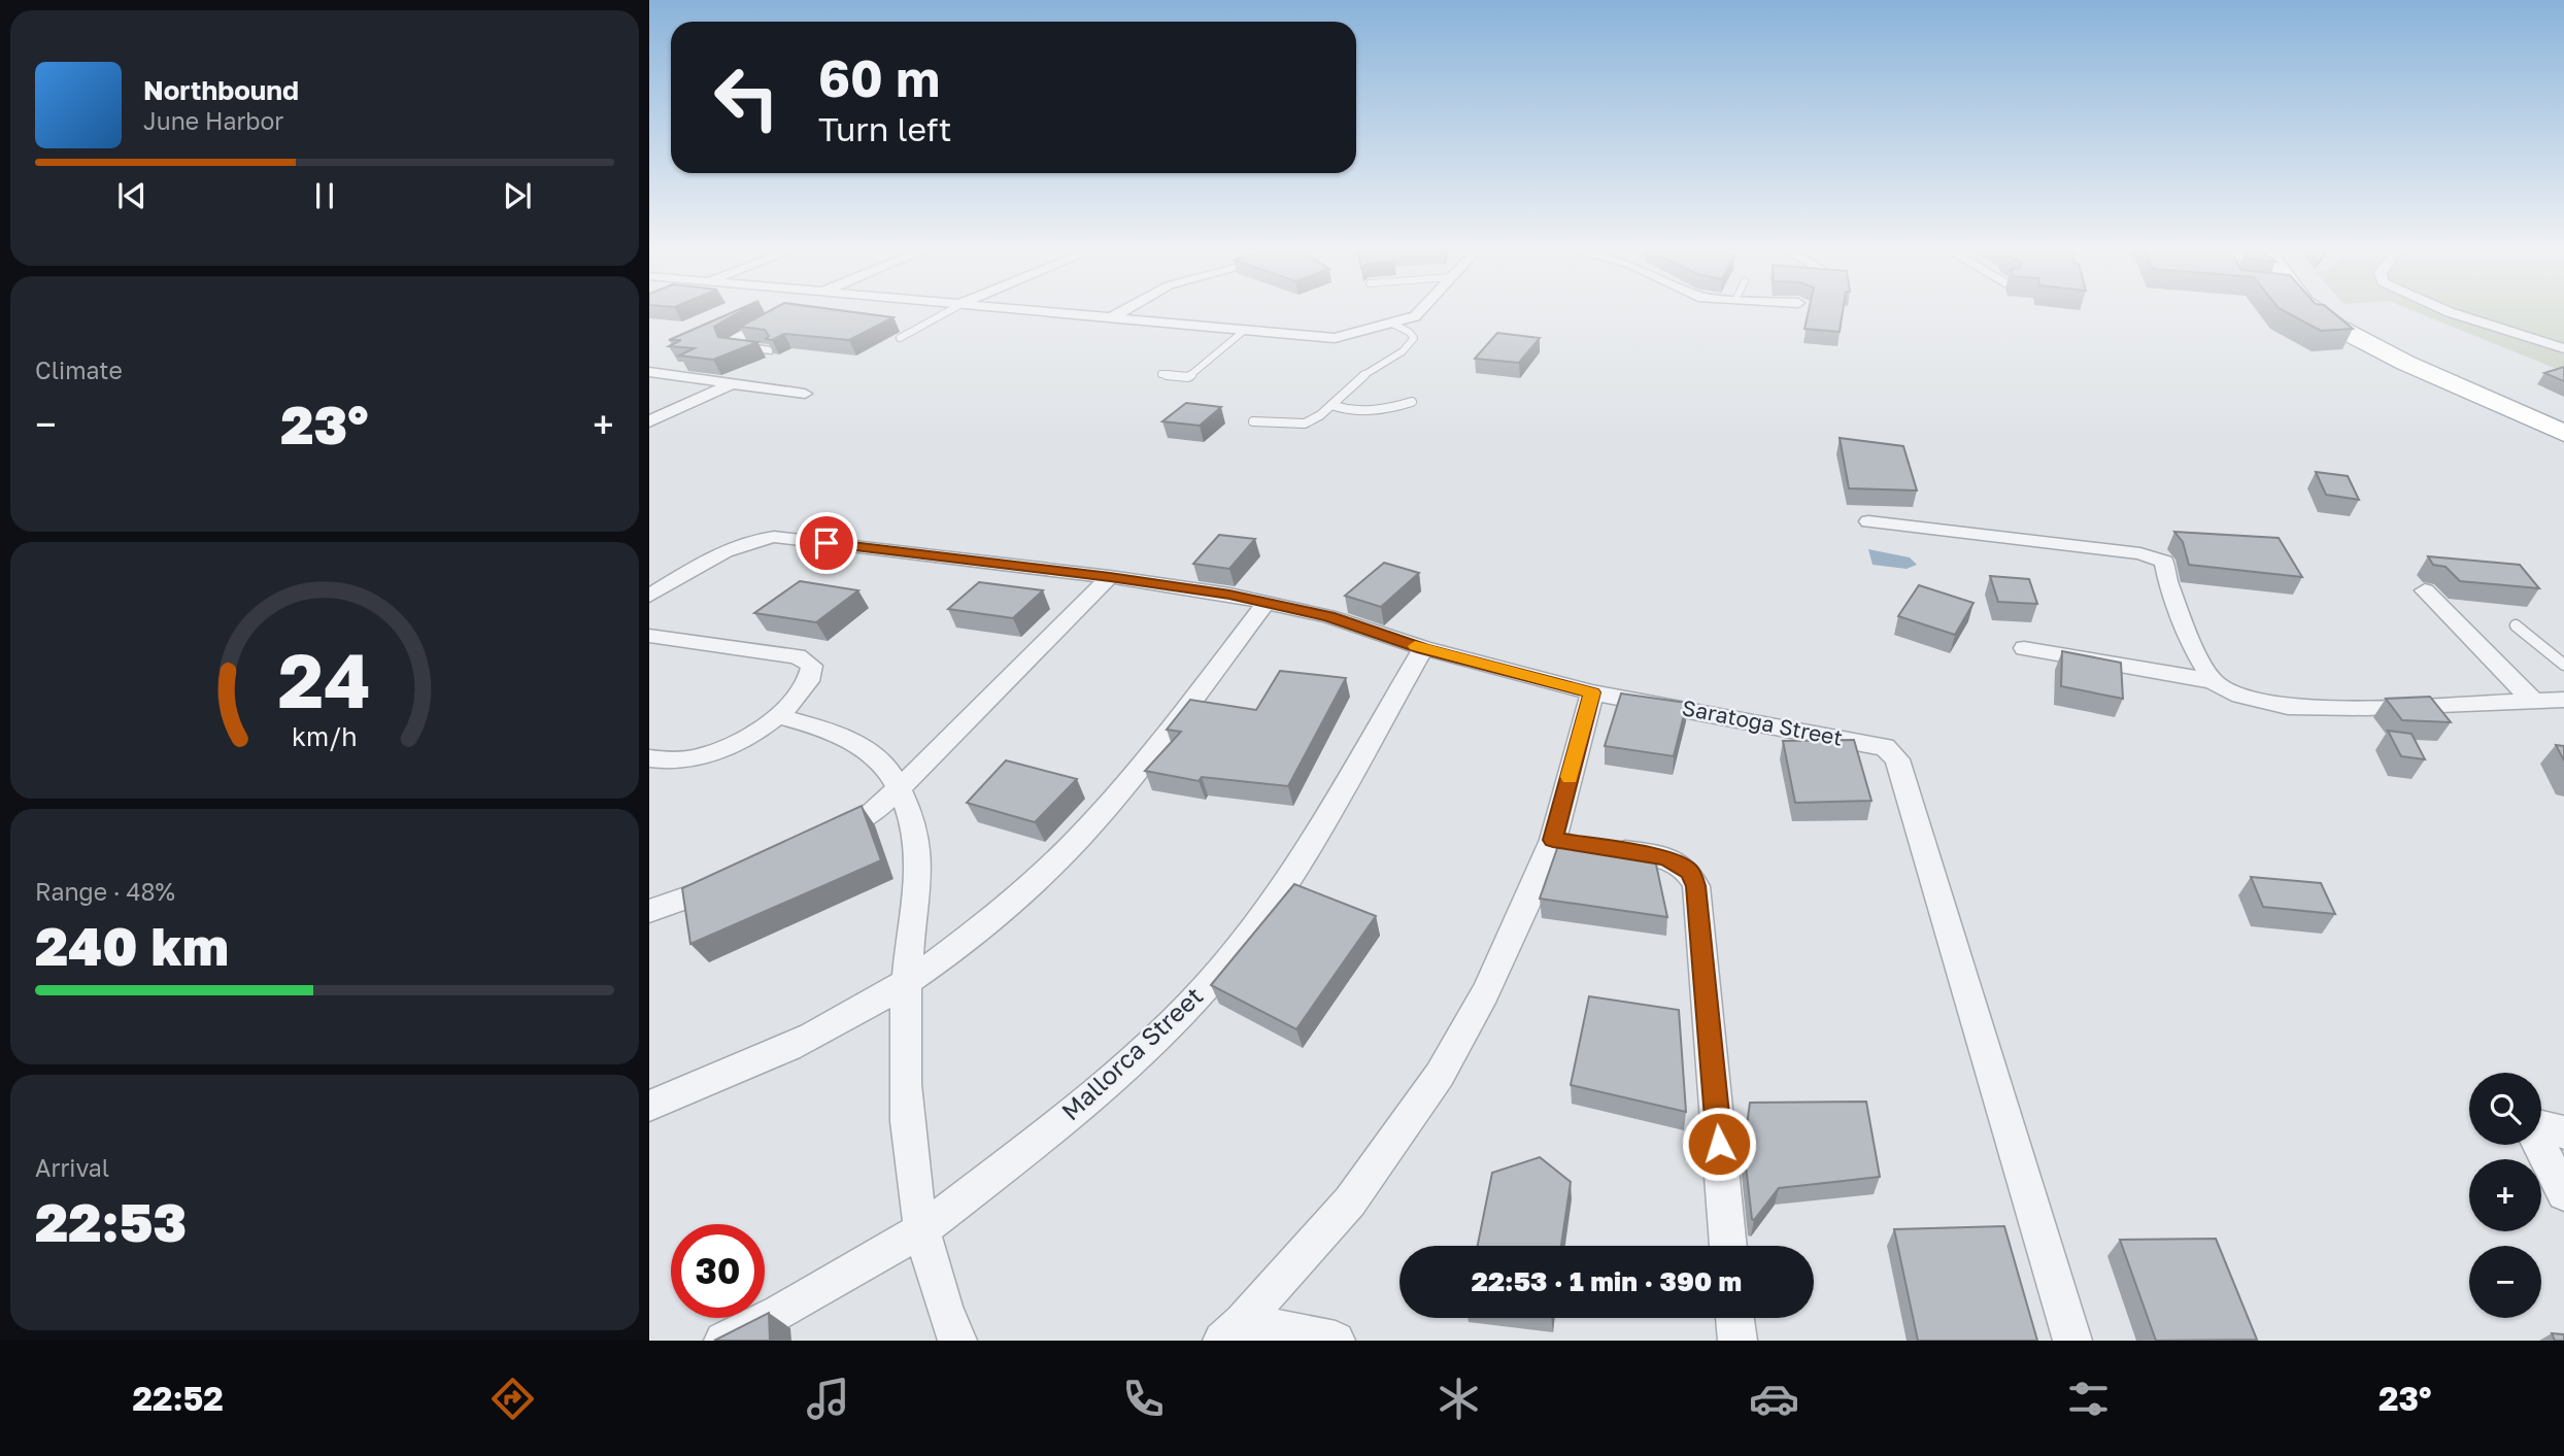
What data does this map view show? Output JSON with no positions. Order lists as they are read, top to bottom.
{
  "streets": {
    "street": ["Saratoga Street", "Mallorca Street"]
  },
  "crossings": [
    ["Saratoga Street", "Mallorca Street"]
  ],
  "page": {
    "turn": ["60 m", "Turn left"],
    "song": ["Northbound", "June Harbor"],
    "tile": [
      "Climate",
      ["Range · 48%", "240 km"],
      ["Arrival", "22:53"]
    ],
    "heat": ["−", "23°", "+"],
    "map_buttons": ["+", "−"],
    "limit": "30",
    "trip": "22:53 · 1 min · 390 m",
    "tabs": ["22:52", "23°"],
    "gauge": ["24", "km/h"]
  }
}
